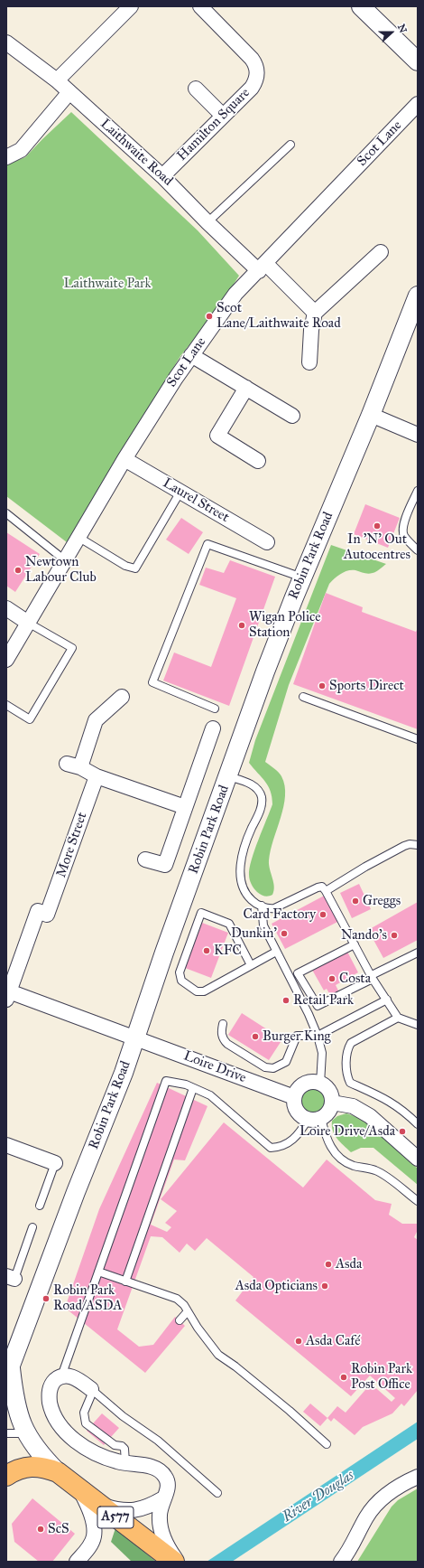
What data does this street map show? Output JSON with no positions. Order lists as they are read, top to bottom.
{
  "streets": {
    "highway": ["A577"],
    "street": [
      "Hamilton Square",
      "Scot Lane",
      "Laithwaite Road",
      "Laurel Street",
      "Robin Park Road",
      "More Street",
      "Loire Drive"
    ]
  },
  "crossings": [
    ["Hamilton Square", "Laithwaite Road"],
    ["Scot Lane", "Laithwaite Road"],
    ["Scot Lane", "Laurel Street"],
    ["Robin Park Road", "Loire Drive"],
    ["Robin Park Road", "A577"],
    ["More Street", "Loire Drive"]
  ],
  "water": ["River Douglas"],
  "parks": ["Laithwaite Park"],
  "places": [
    "Scot Lane/Laithwaite Road",
    "In 'N' Out Autocentres",
    "Newtown Labour Club",
    "Wigan Police Station",
    "Sports Direct",
    "Greggs",
    "Card Factory",
    "Dunkin'",
    "Nando's",
    "KFC",
    "Costa",
    "Retail Park",
    "Burger King",
    "Loire Drive/Asda",
    "Asda",
    "Asda Opticians",
    "Robin Park Road/ASDA",
    "Asda Café",
    "Robin Park Post Office",
    "ScS"
  ],
  "north": "right"
}
